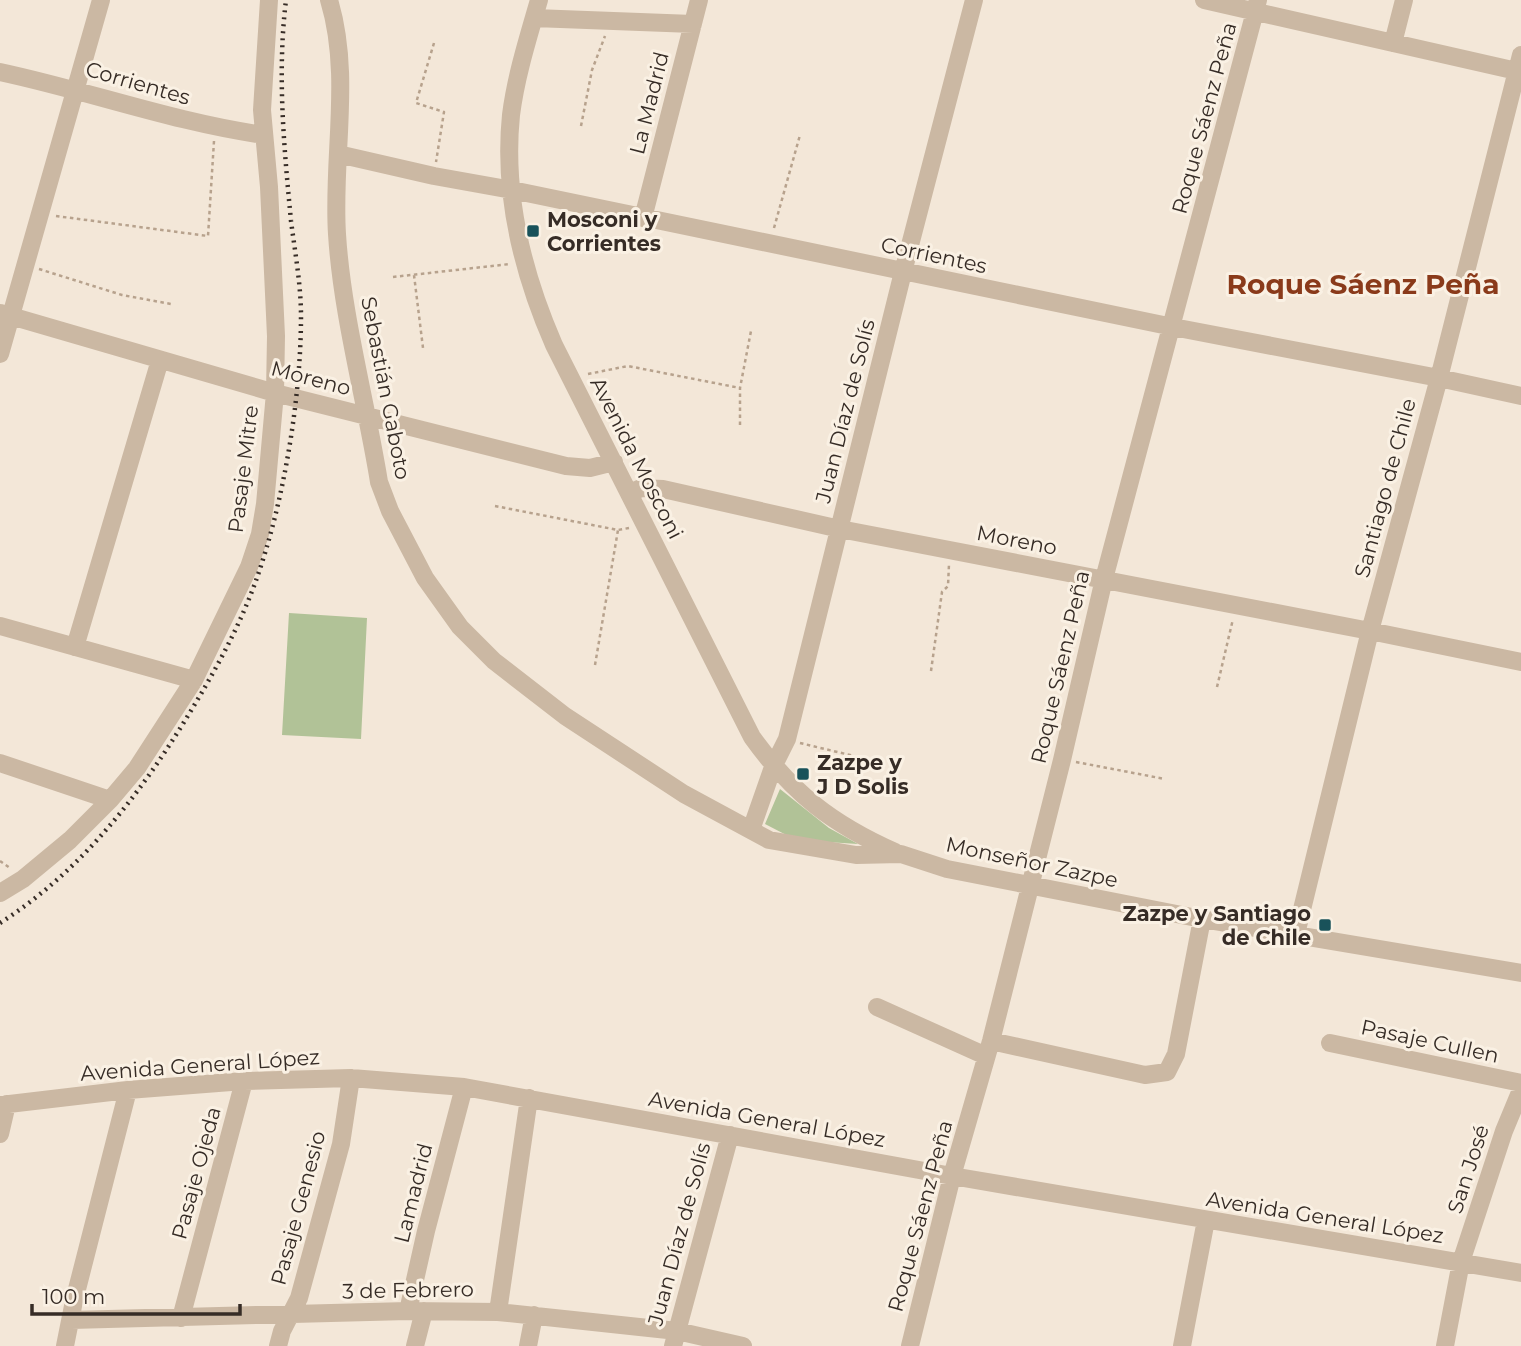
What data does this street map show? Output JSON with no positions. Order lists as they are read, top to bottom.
{
  "streets": {
    "street": [
      "Corrientes",
      "La Madrid",
      "Roque Sáenz Peña",
      "Moreno",
      "Sebastián Gaboto",
      "Juan Díaz de Solís",
      "Avenida Mosconi",
      "Pasaje Mitre",
      "Santiago de Chile",
      "Monseñor Zazpe",
      "Pasaje Cullen",
      "Avenida General López",
      "San José",
      "Pasaje Ojeda",
      "Lamadrid",
      "Pasaje Genesio",
      "3 de Febrero"
    ]
  },
  "crossings": [
    ["Corrientes", "La Madrid"],
    ["Corrientes", "Roque Sáenz Peña"],
    ["Corrientes", "Sebastián Gaboto"],
    ["Corrientes", "Juan Díaz de Solís"],
    ["Corrientes", "Avenida Mosconi"],
    ["Corrientes", "Pasaje Mitre"],
    ["Corrientes", "Santiago de Chile"],
    ["Roque Sáenz Peña", "Moreno"],
    ["Roque Sáenz Peña", "Monseñor Zazpe"],
    ["Roque Sáenz Peña", "Avenida General López"],
    ["Moreno", "Sebastián Gaboto"],
    ["Moreno", "Juan Díaz de Solís"],
    ["Moreno", "Avenida Mosconi"],
    ["Moreno", "Pasaje Mitre"],
    ["Moreno", "Santiago de Chile"],
    ["Sebastián Gaboto", "Monseñor Zazpe"],
    ["Juan Díaz de Solís", "Avenida Mosconi"],
    ["Juan Díaz de Solís", "Monseñor Zazpe"],
    ["Juan Díaz de Solís", "Avenida General López"],
    ["Juan Díaz de Solís", "3 de Febrero"],
    ["Avenida Mosconi", "Monseñor Zazpe"],
    ["Santiago de Chile", "Monseñor Zazpe"],
    ["Avenida General López", "San José"],
    ["Avenida General López", "Pasaje Ojeda"],
    ["Avenida General López", "Lamadrid"],
    ["Avenida General López", "Pasaje Genesio"],
    ["Pasaje Ojeda", "3 de Febrero"],
    ["Lamadrid", "3 de Febrero"],
    ["Pasaje Genesio", "3 de Febrero"]
  ],
  "districts": ["Roque Sáenz Peña"],
  "places": {
    "transit": ["Mosconi y Corrientes", "Zazpe y J D Solis", "Zazpe y Santiago de Chile"]
  },
  "scale_bar": "100 m"
}
